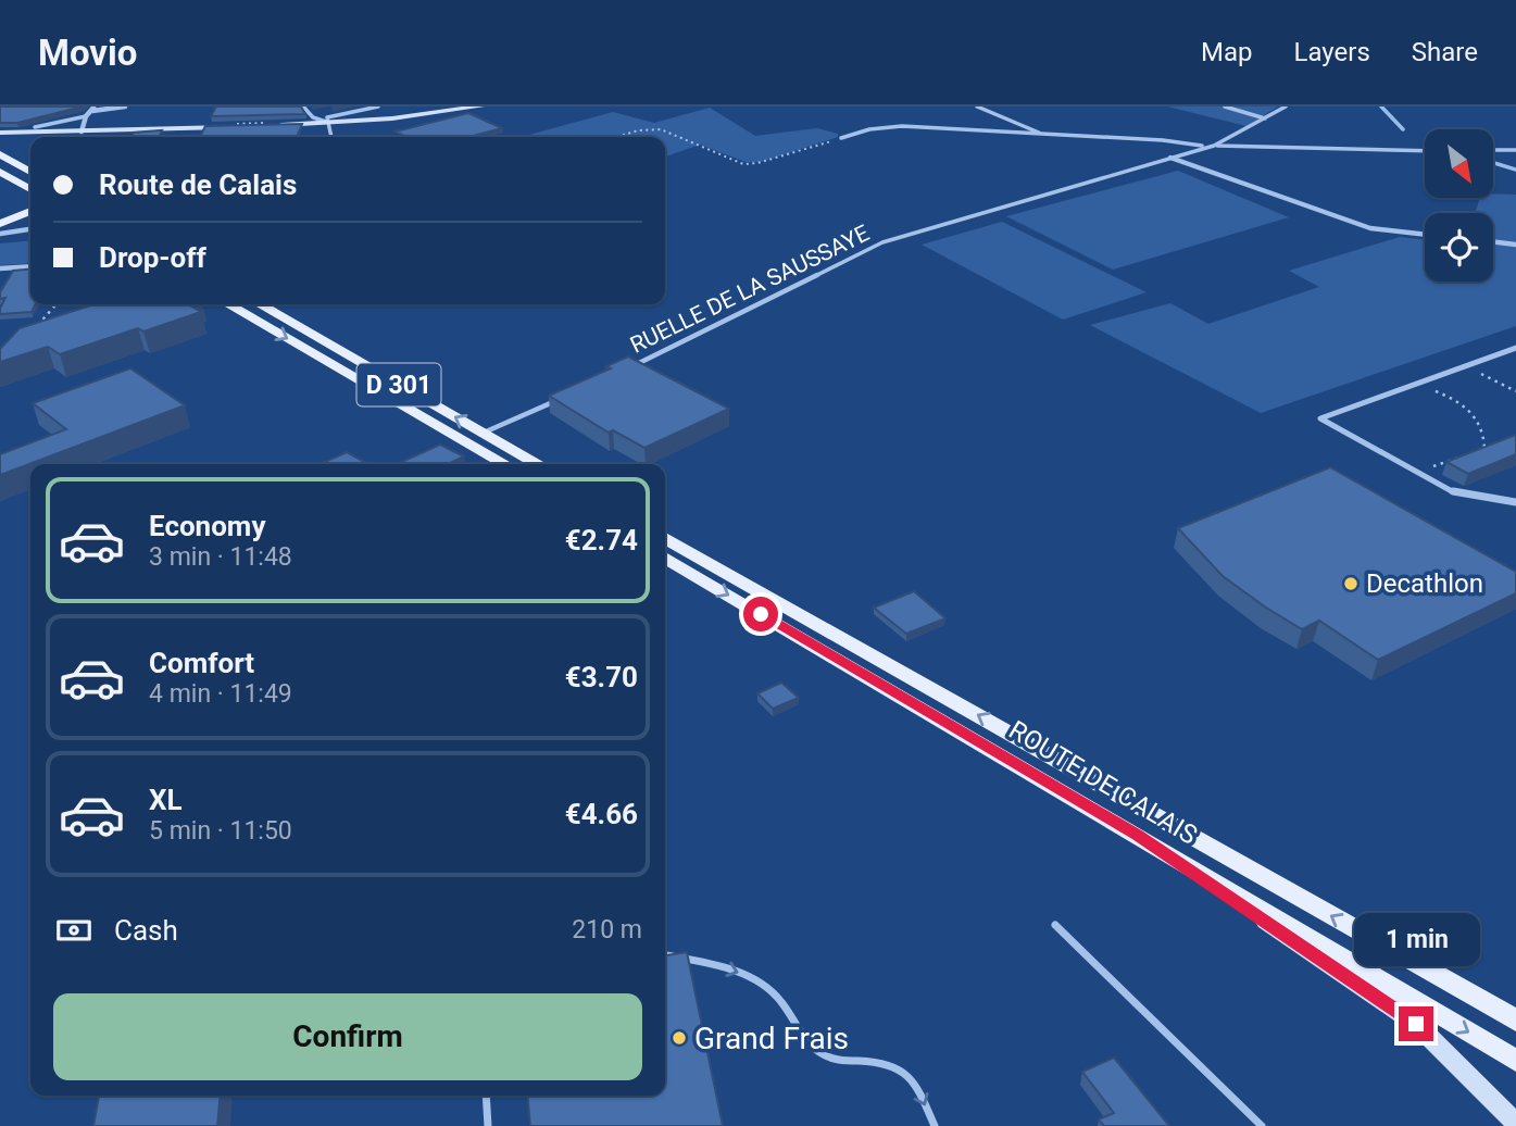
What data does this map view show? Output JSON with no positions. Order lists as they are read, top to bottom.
{
  "streets": {
    "main road": ["D 301", "ROUTE DE CALAIS"],
    "lane": ["RUELLE DE LA SAUSSAYE"]
  },
  "places": ["Decathlon", "Grand Frais"],
  "north": "bottom right",
  "page": {
    "header": "Movio",
    "nav": ["Map", "Layers", "Share"],
    "banner": ["Route de Calais", "Drop-off"],
    "list": [
      {
        "name": "Economy",
        "note": "3 min · 11:48",
        "value": "€2.74"
      },
      {
        "name": "Comfort",
        "note": "4 min · 11:49",
        "value": "€3.70"
      },
      {
        "name": "XL",
        "note": "5 min · 11:50",
        "value": "€4.66"
      }
    ],
    "pay": ["Cash", "210 m"],
    "bubble": "1 min",
    "buttons": "Confirm"
  }
}
